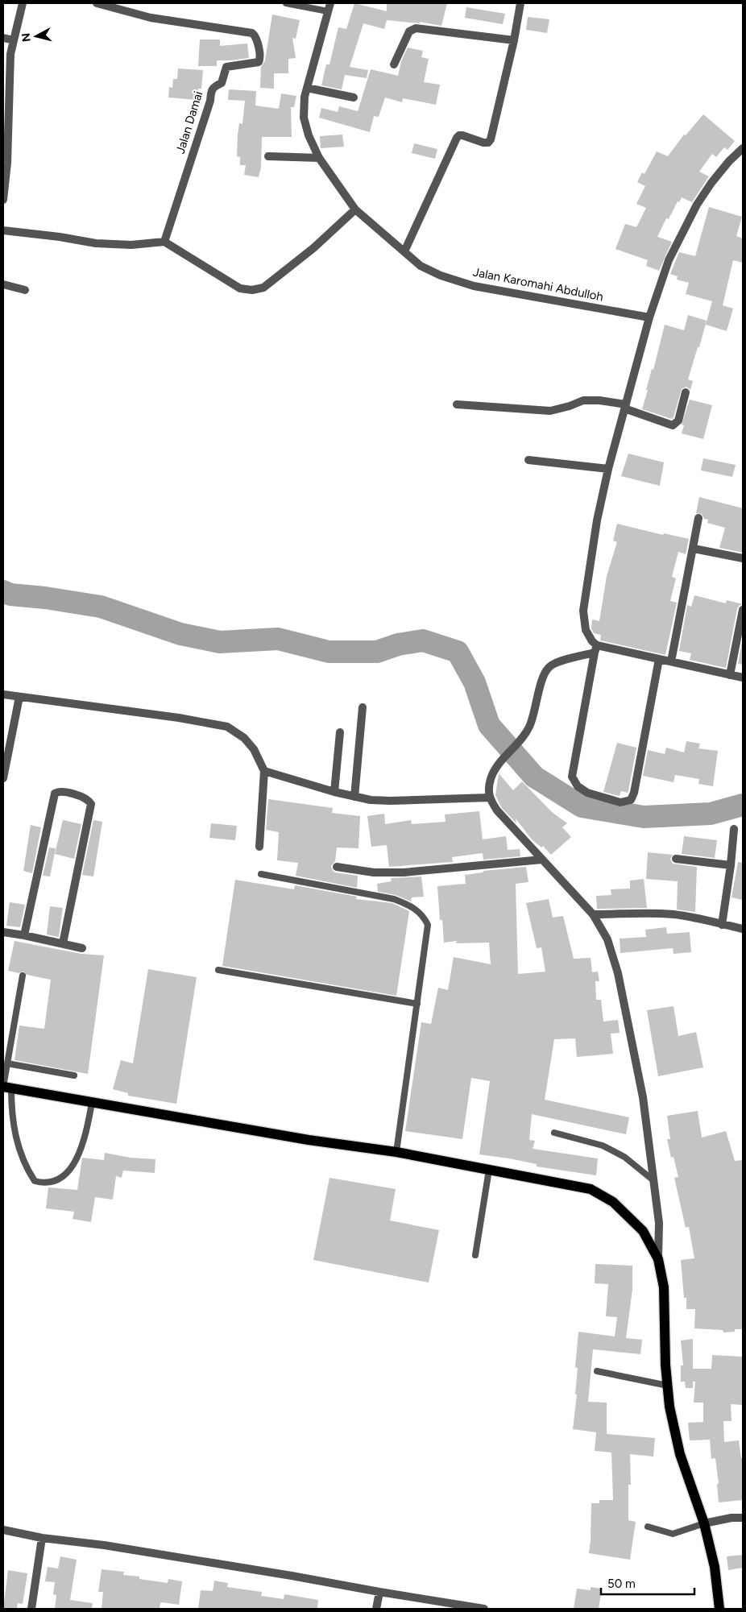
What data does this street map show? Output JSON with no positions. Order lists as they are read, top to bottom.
{
  "streets": {
    "street": ["Jalan Damai", "Jalan Karomahi Abdulloh"]
  },
  "scale_bar": "50 m",
  "north": "left"
}
